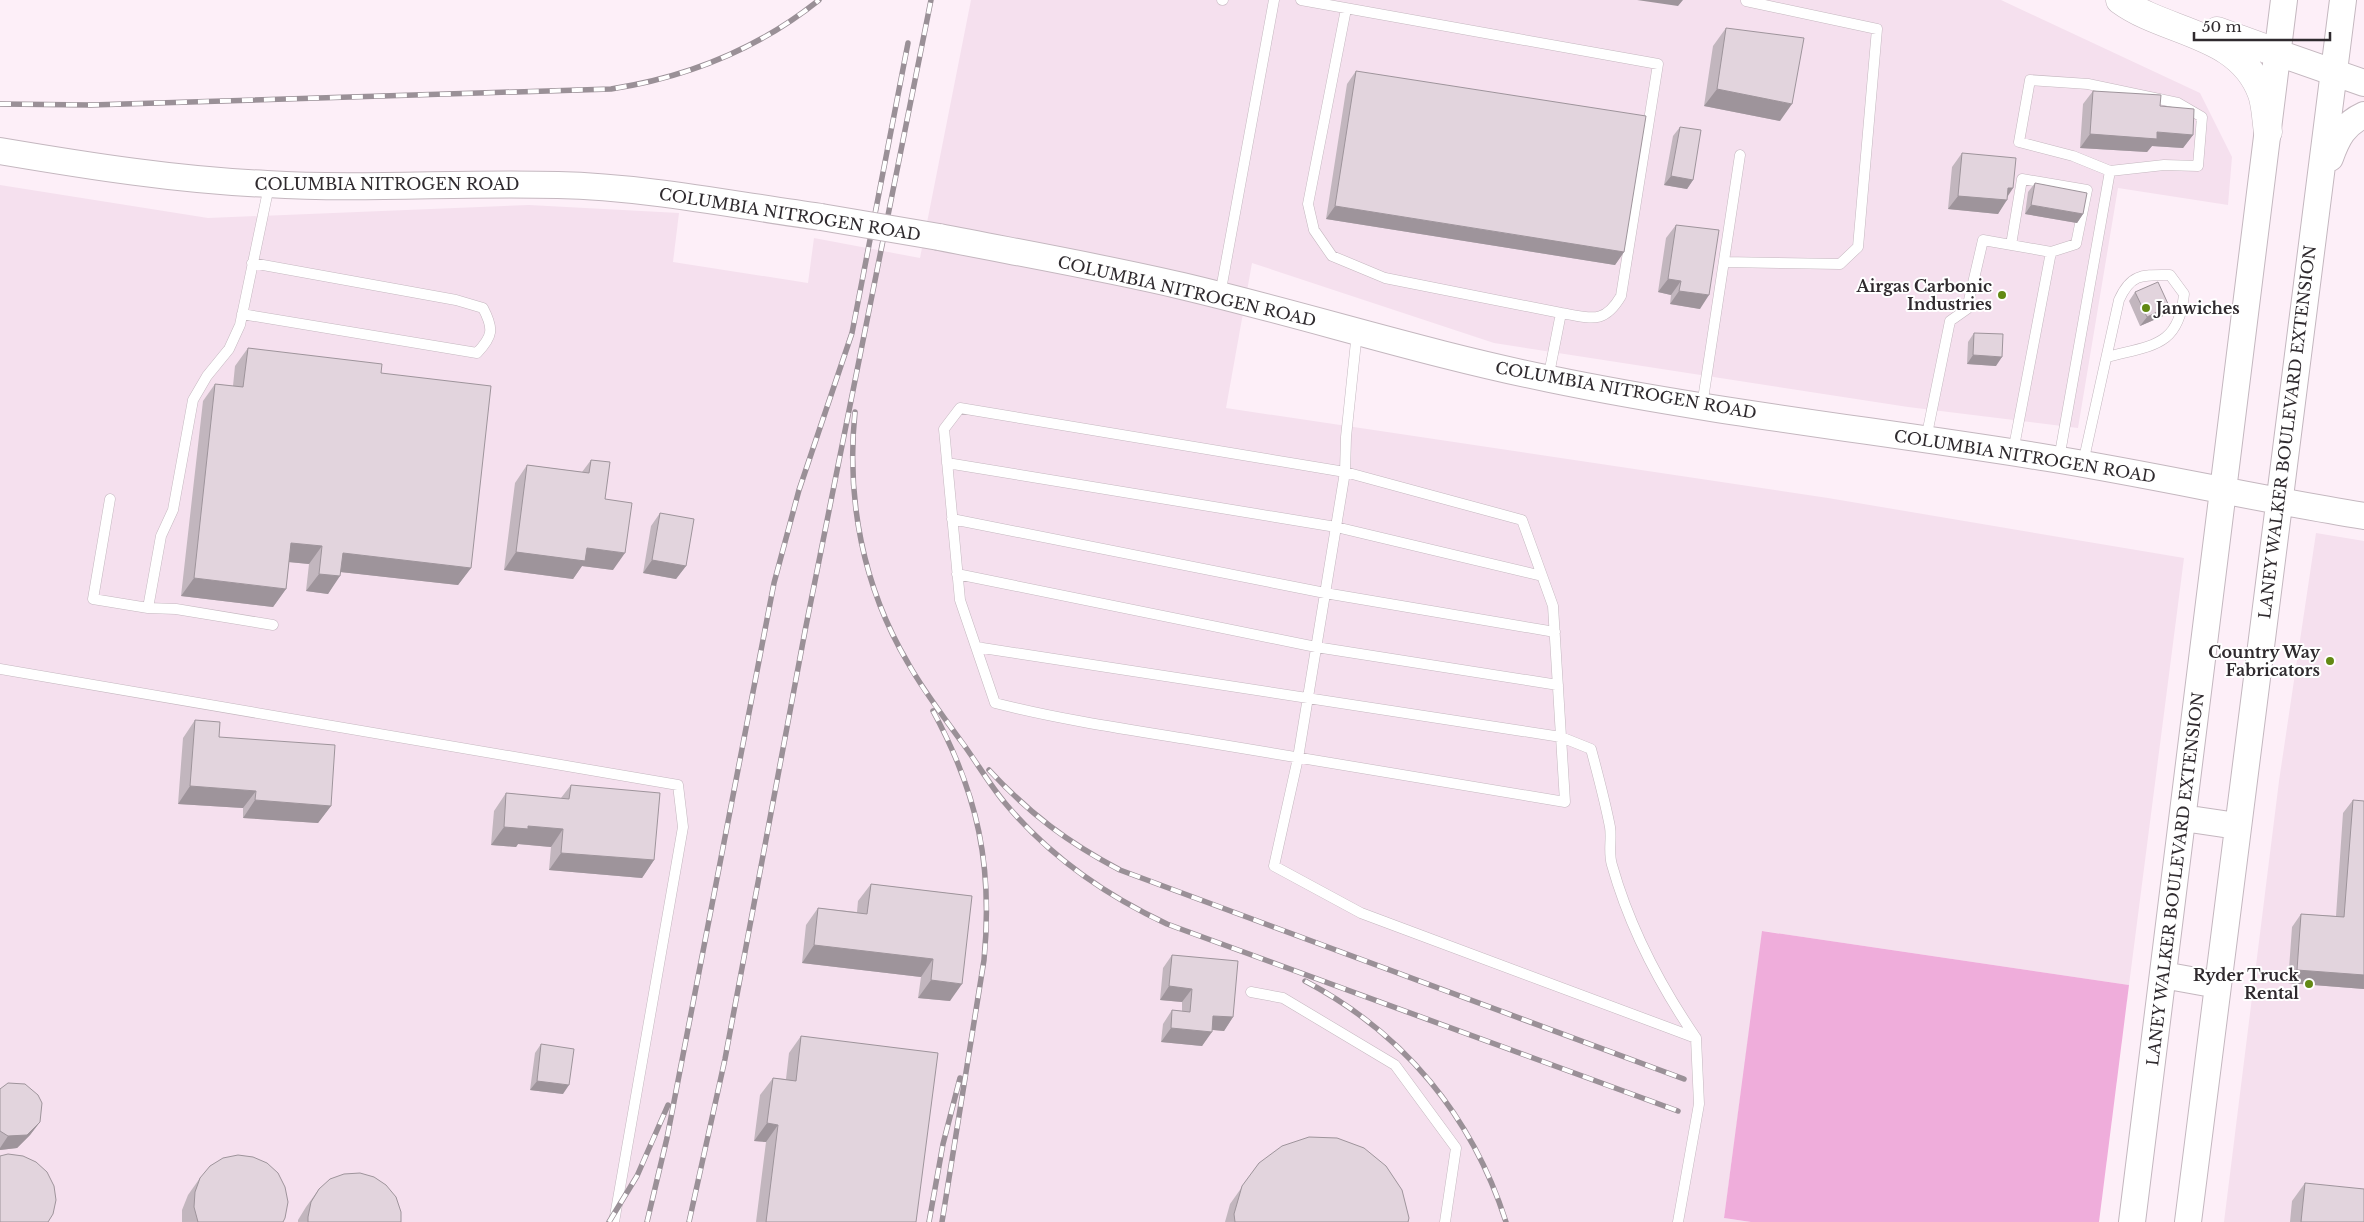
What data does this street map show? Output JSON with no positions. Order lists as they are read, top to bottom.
{
  "streets": {
    "main road": ["COLUMBIA NITROGEN ROAD", "LANEY WALKER BOULEVARD EXTENSION"]
  },
  "crossings": [
    ["COLUMBIA NITROGEN ROAD", "LANEY WALKER BOULEVARD EXTENSION"]
  ],
  "places": [
    "Airgas Carbonic Industries",
    "Janwiches",
    "Country Way Fabricators",
    "Ryder Truck Rental"
  ],
  "scale_bar": "50 m"
}
